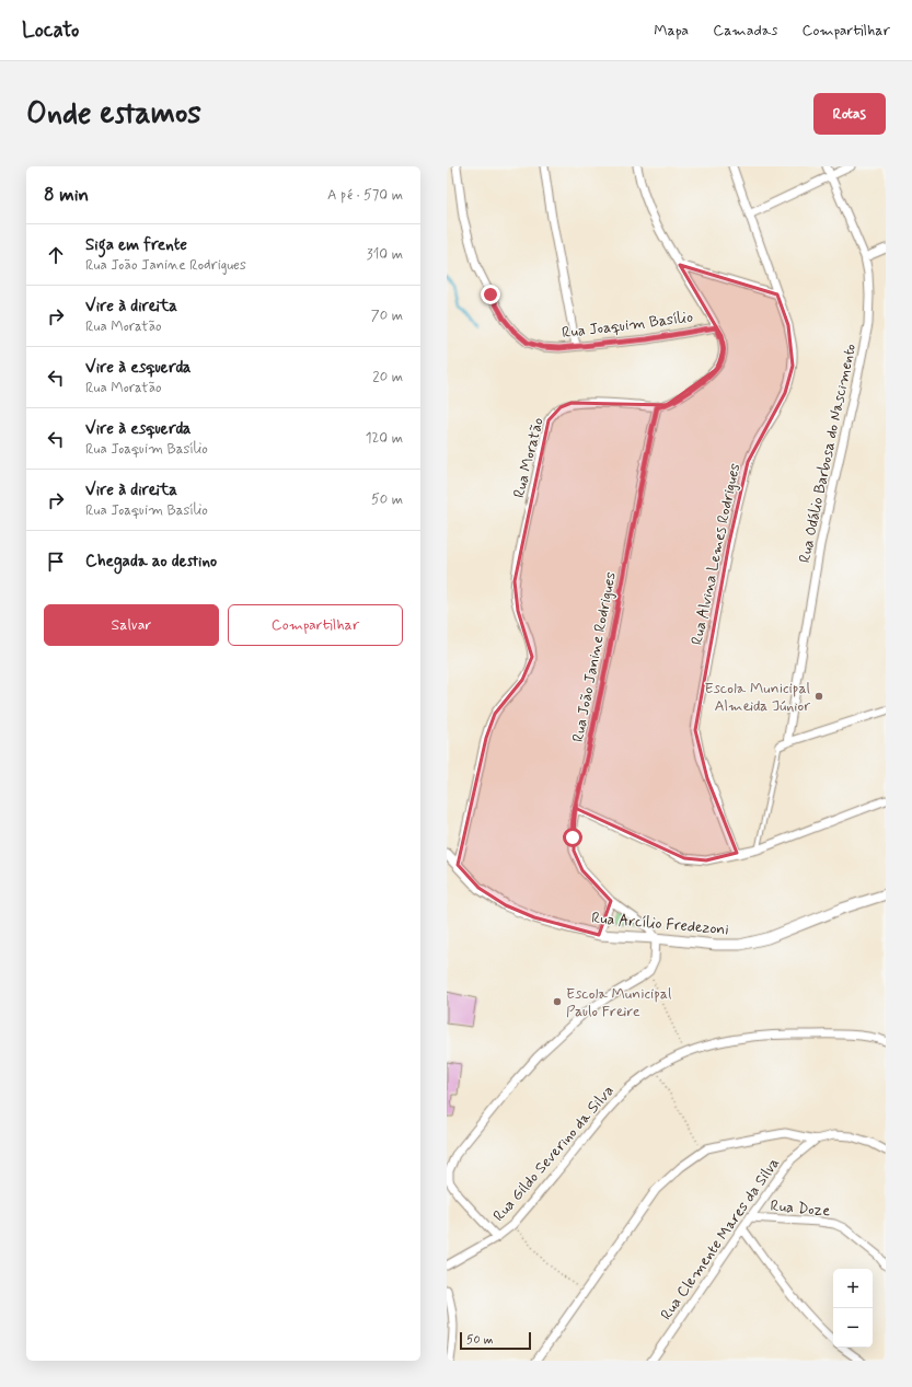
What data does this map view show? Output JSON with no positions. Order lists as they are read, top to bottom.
{
  "streets": {
    "street": [
      "Rua Joaquim Basílio",
      "Rua Odálio Barbosa do Nascimento",
      "Rua Moratão",
      "Rua Alvina Lemes Rodrigues",
      "Rua João Janine Rodrigues",
      "Rua Arcílio Fredezoni",
      "Rua Gildo Severino da Silva",
      "Rua Doze",
      "Rua Clemente Mares da Silva"
    ]
  },
  "crossings": [
    ["Rua Joaquim Basílio", "Rua Moratão"],
    ["Rua Moratão", "Rua João Janine Rodrigues"],
    ["Rua Moratão", "Rua Arcílio Fredezoni"],
    ["Rua João Janine Rodrigues", "Rua Arcílio Fredezoni"],
    ["Rua Doze", "Rua Clemente Mares da Silva"]
  ],
  "places": ["Escola Municipal Almeida Júnior", "Escola Municipal Paulo Freire"],
  "scale_bar": "50 m",
  "page": {
    "header": "Locato",
    "nav": ["Mapa", "Camadas", "Compartilhar"],
    "buttons": [
      "Rotas",
      ["Salvar", "Compartilhar"]
    ],
    "title": "Onde estamos",
    "heading": ["8 min", "A pé · 570 m"],
    "list": [
      ["Siga em frente", "Rua João Janine Rodrigues", "310 m"],
      ["Vire à direita", "Rua Moratão", "70 m"],
      ["Vire à esquerda", "Rua Moratão", "20 m"],
      ["Vire à esquerda", "Rua Joaquim Basílio", "120 m"],
      ["Vire à direita", "Rua Joaquim Basílio", "50 m"],
      "Chegada ao destino"
    ],
    "map_buttons": ["+", "−"],
    "scale": "50 m"
  }
}
